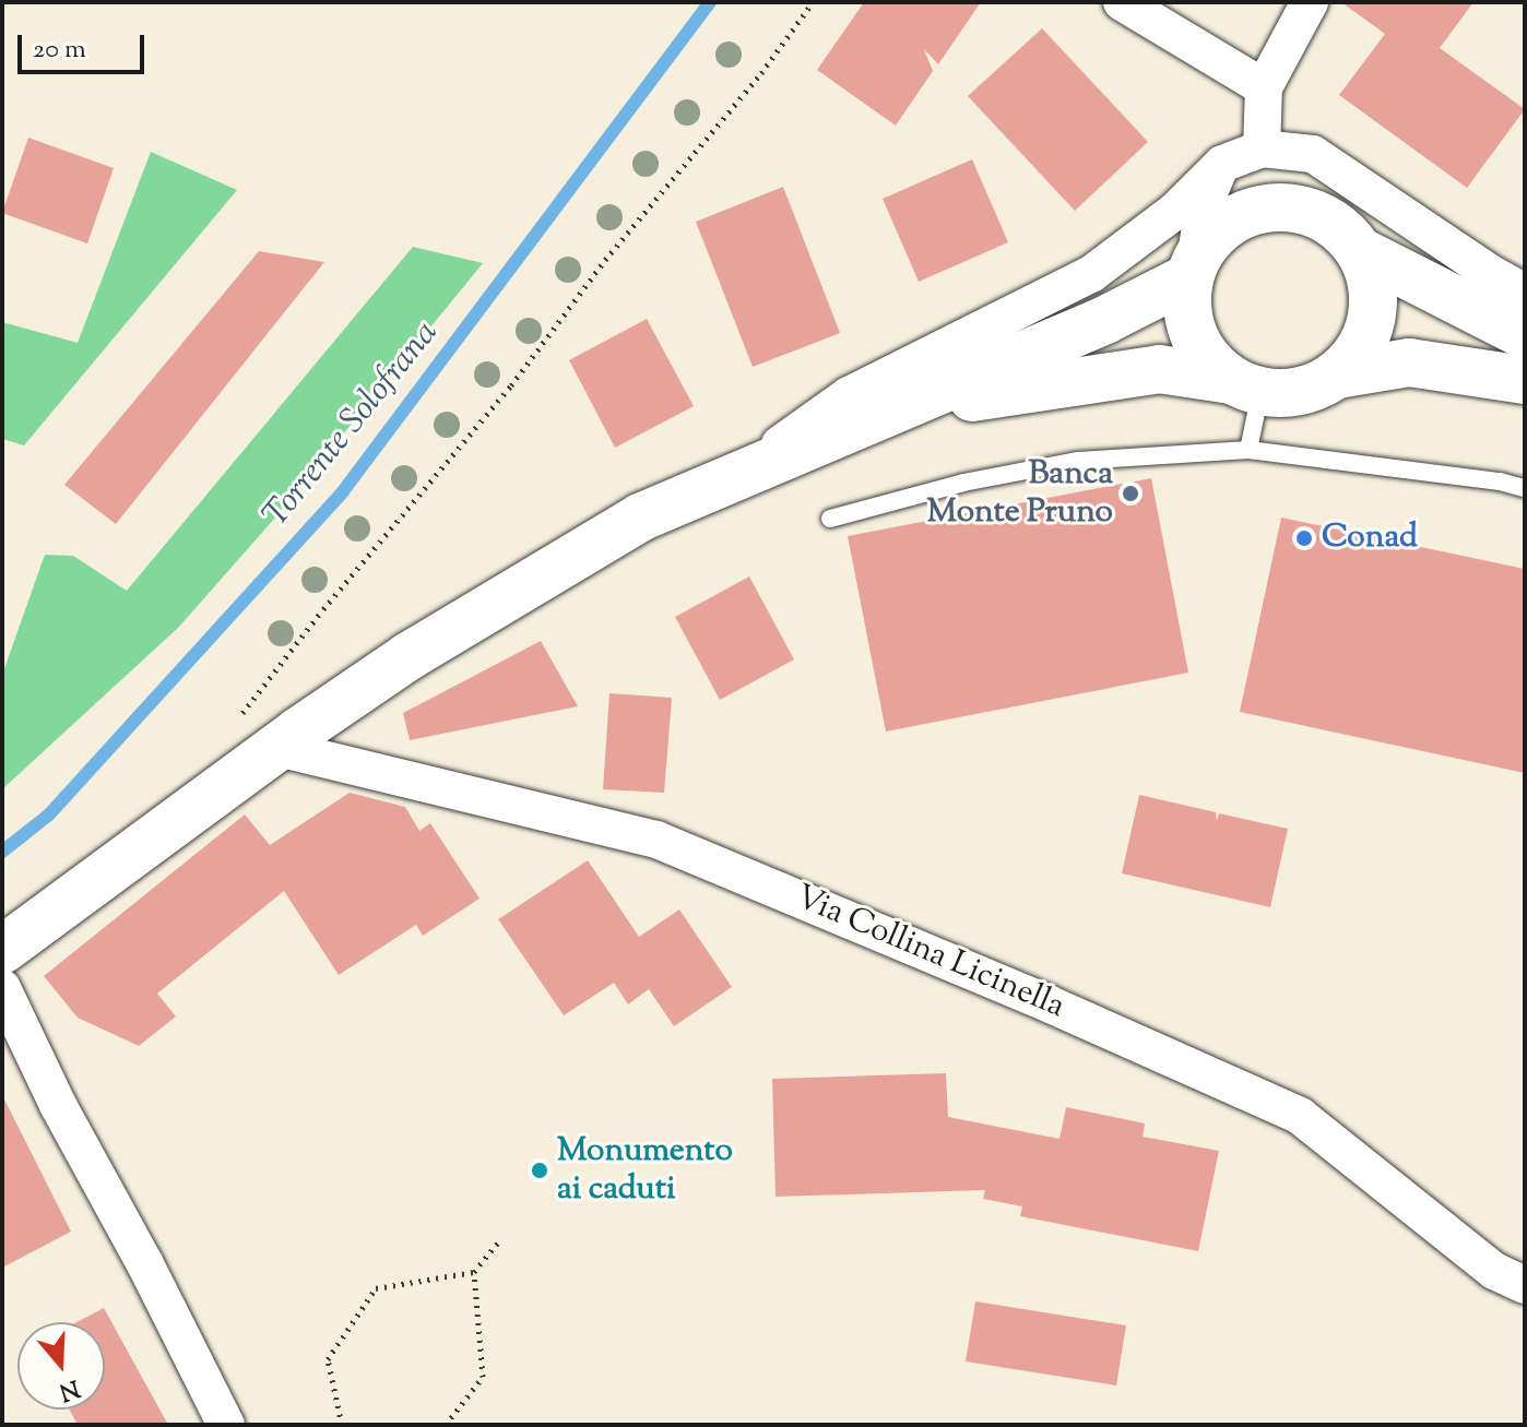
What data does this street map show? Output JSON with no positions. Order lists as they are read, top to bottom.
{
  "streets": {
    "street": ["Via Collina Licinella"]
  },
  "water": ["Torrente Solofrana"],
  "places": ["Banca Monte Pruno", "Conad", "Monumento ai caduti"],
  "scale_bar": "20 m",
  "north": "bottom"
}
